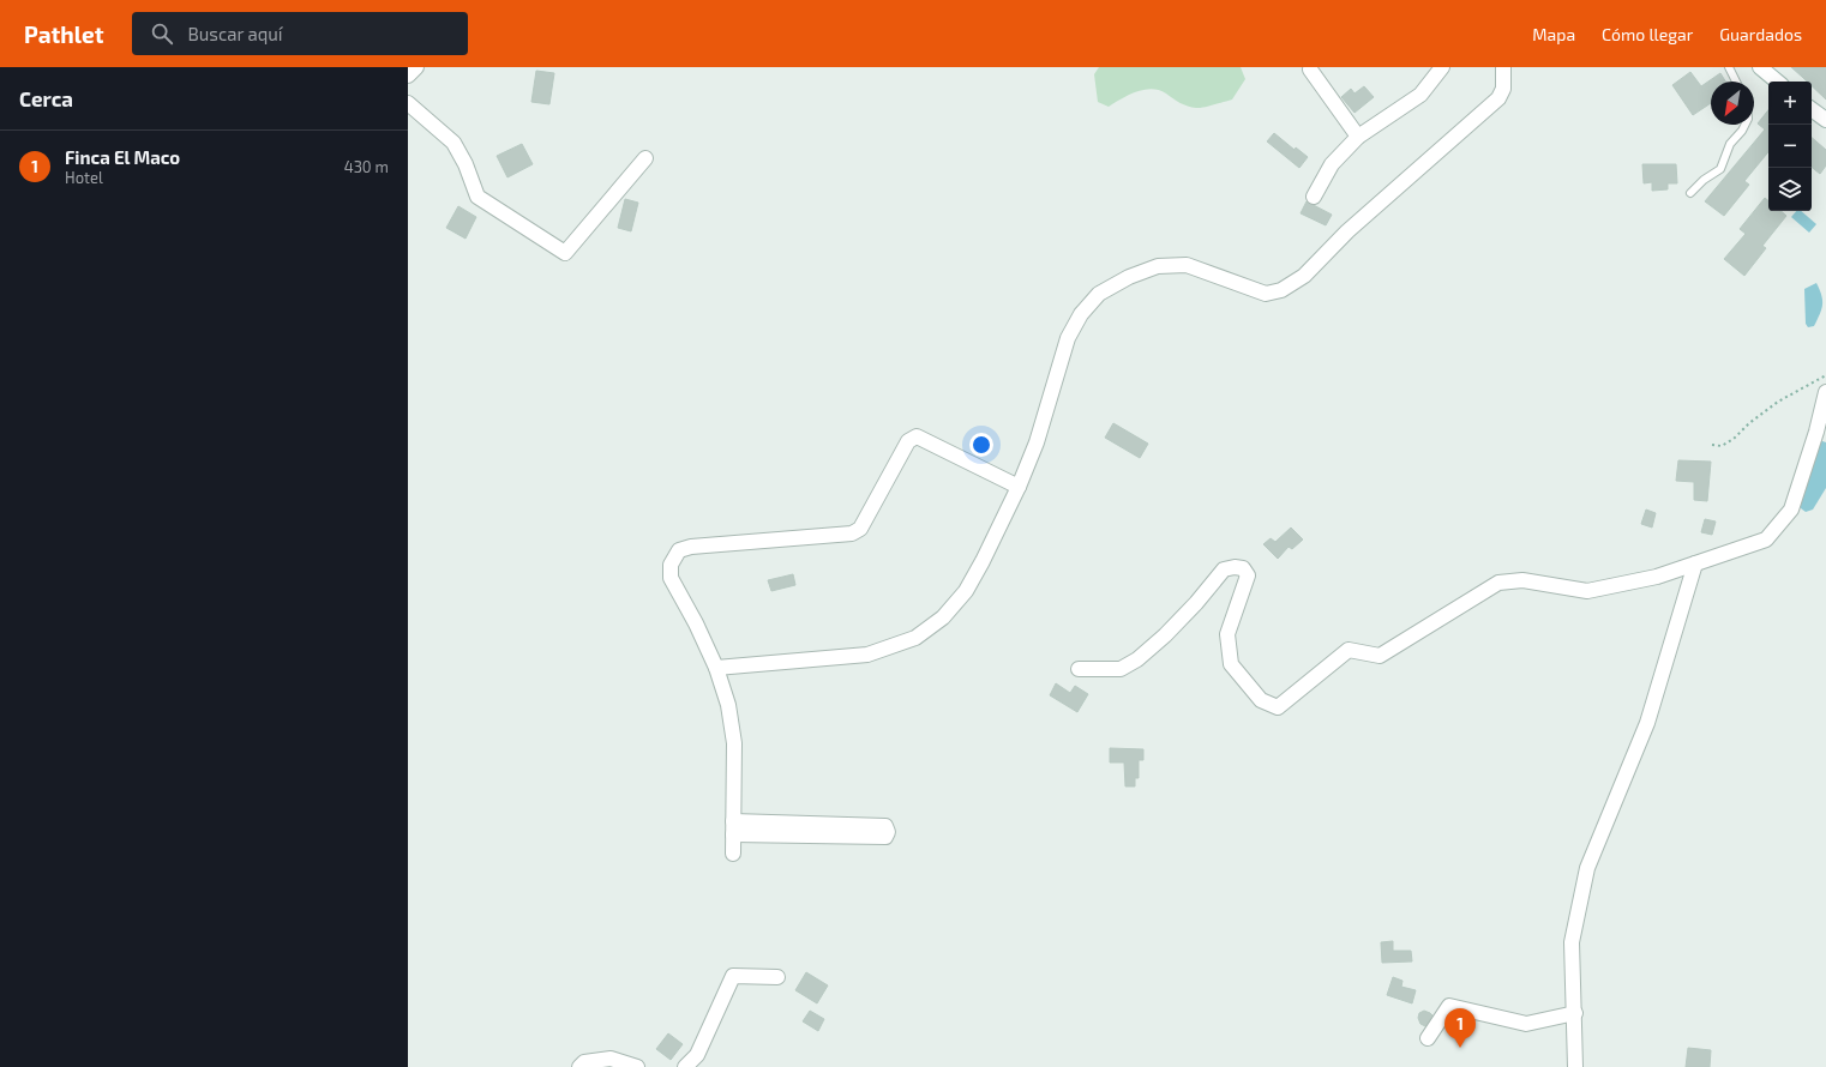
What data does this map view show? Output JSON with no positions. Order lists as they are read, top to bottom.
{
  "north": "bottom left",
  "page": {
    "header": "Pathlet",
    "search": "Buscar aquí",
    "nav": ["Mapa", "Cómo llegar", "Guardados"],
    "heading": "Cerca",
    "map_buttons": ["+", "−"],
    "list": [
      {
        "mark": "1",
        "name": "Finca El Maco",
        "note": "Hotel",
        "value": "430 m"
      }
    ],
    "pins": "1"
  }
}
